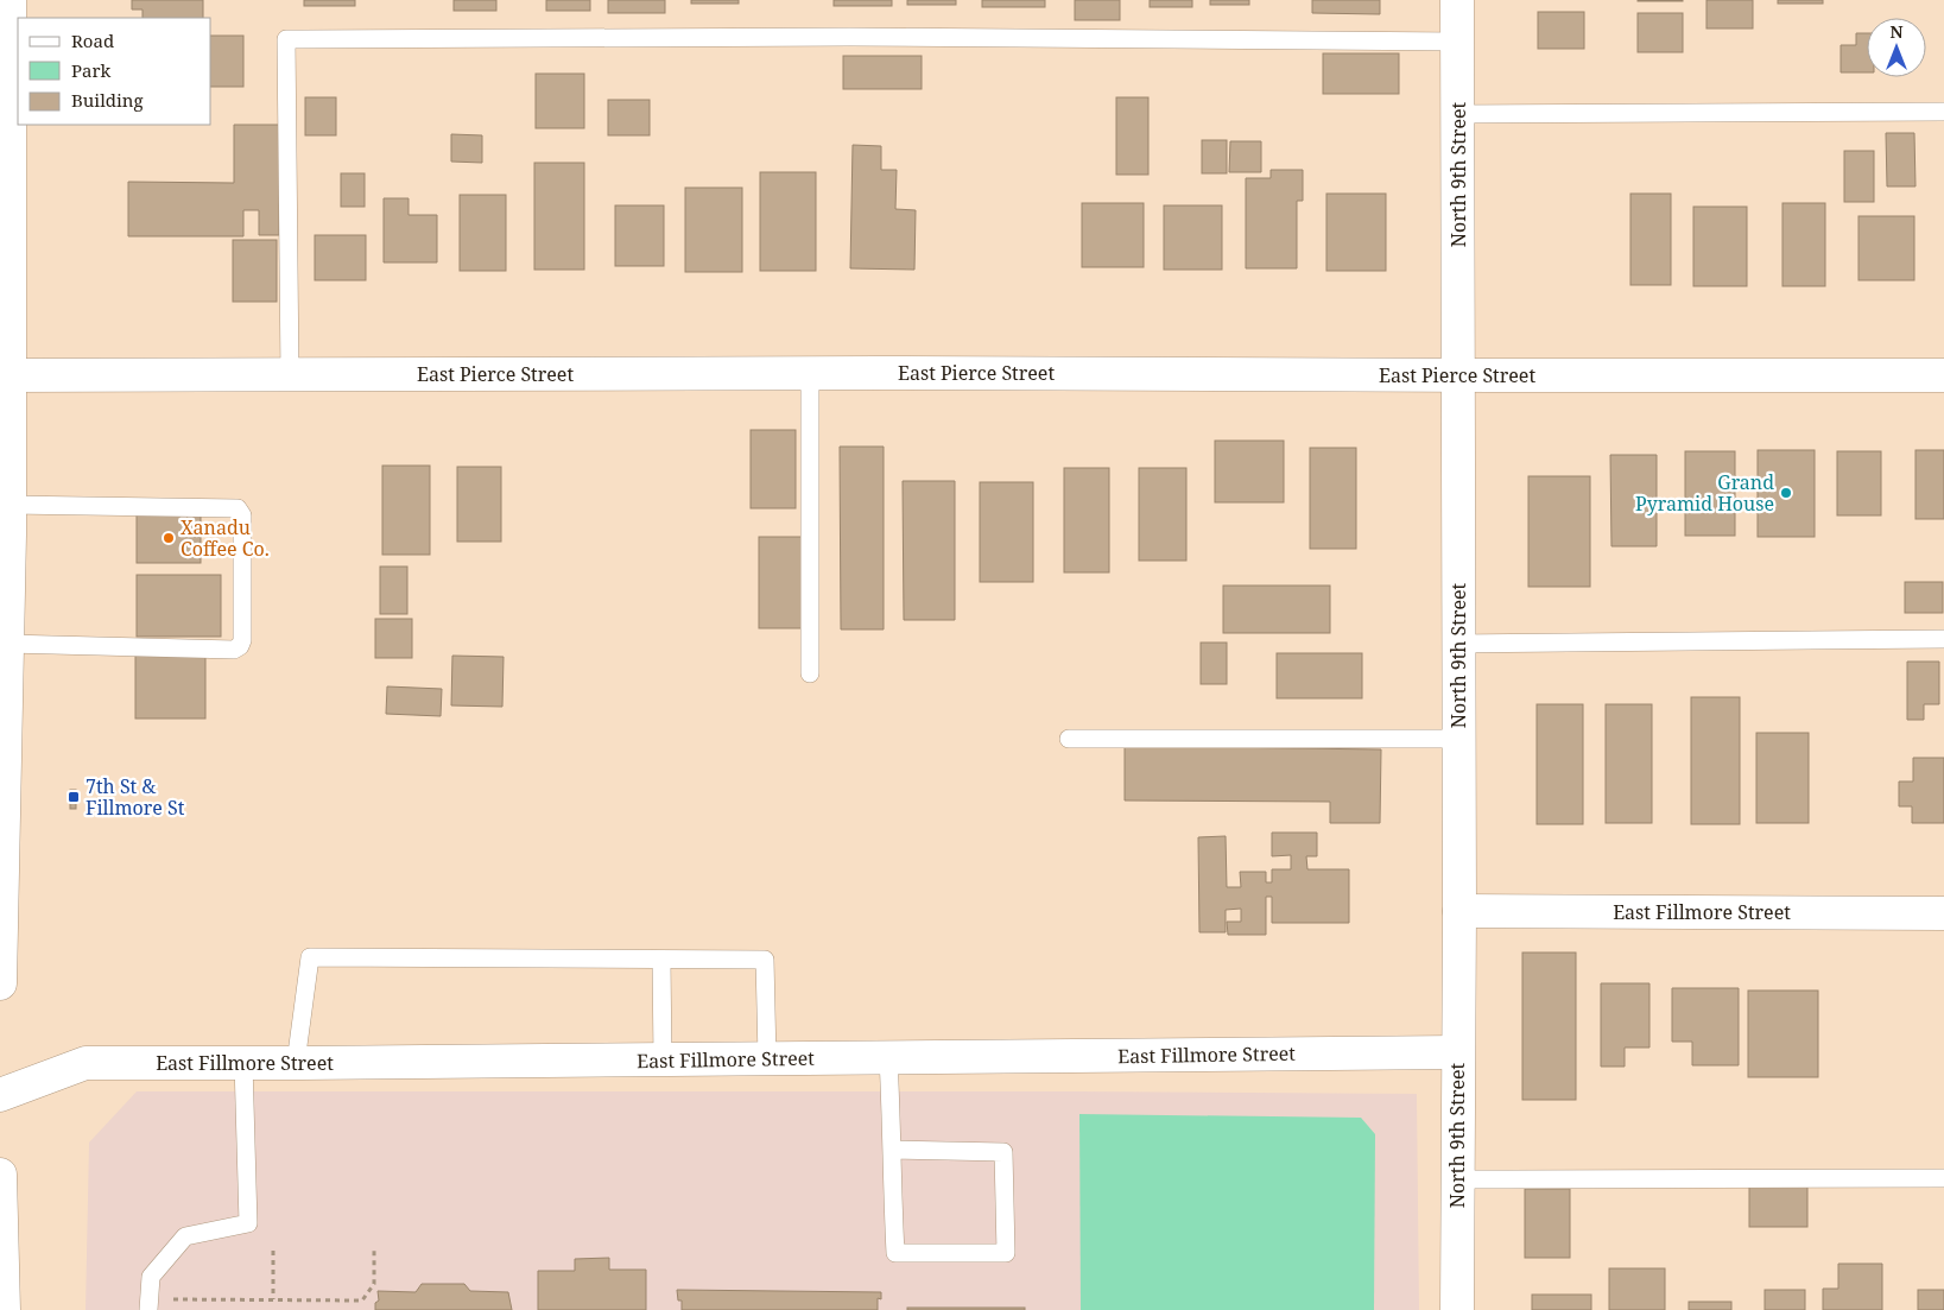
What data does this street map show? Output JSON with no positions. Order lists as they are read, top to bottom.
{
  "streets": {
    "street": ["North 9th Street", "East Pierce Street", "East Fillmore Street"]
  },
  "crossings": [
    ["North 9th Street", "East Pierce Street"],
    ["North 9th Street", "East Fillmore Street"]
  ],
  "places": {
    "other": ["Grand Pyramid House", "Xanadu Coffee Co."],
    "transit": ["7th St & Fillmore St"]
  },
  "legend": ["Road", "Park", "Building"],
  "north": "top"
}
